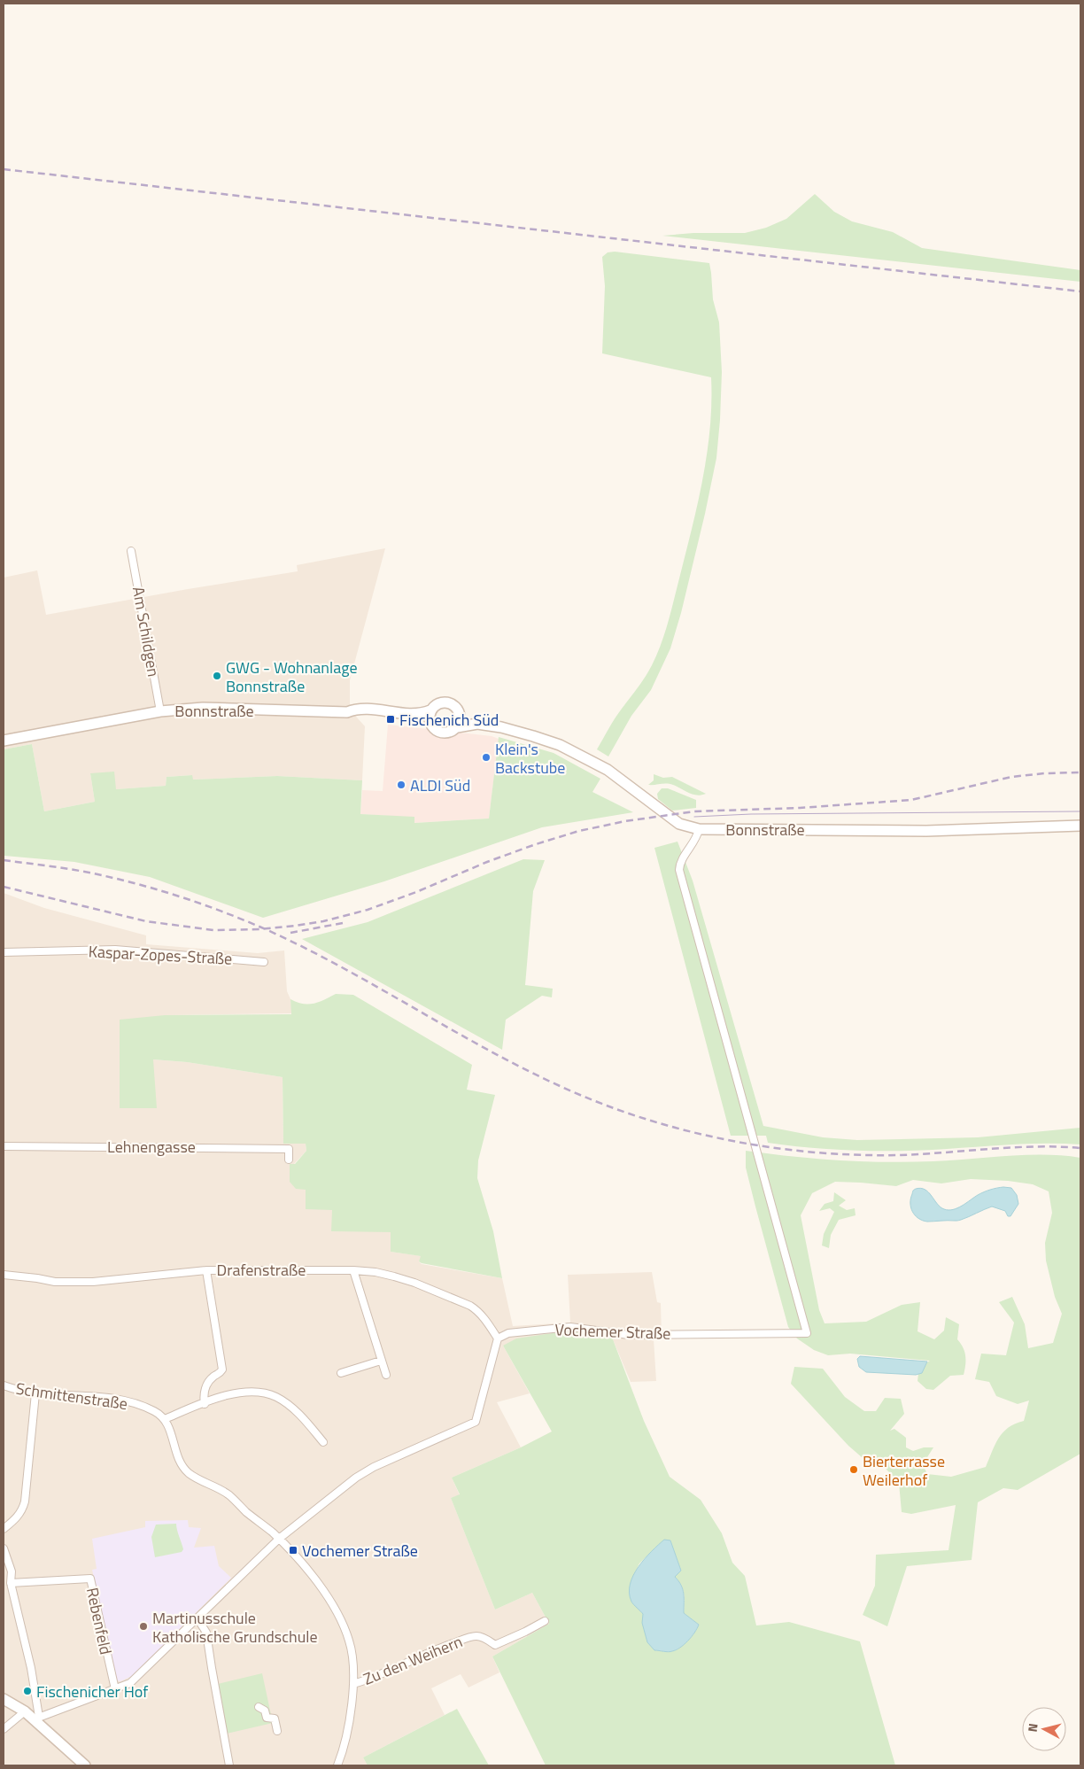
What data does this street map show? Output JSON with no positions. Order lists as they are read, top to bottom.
{
  "streets": {
    "main road": ["Bonnstraße"],
    "street": [
      "Am Schildgen",
      "Kaspar-Zopes-Straße",
      "Lehnengasse",
      "Drafenstraße",
      "Vochemer Straße",
      "Schmittenstraße",
      "Rebenfeld",
      "Zu den Weihern"
    ]
  },
  "crossings": [
    ["Am Schildgen", "Bonnstraße"],
    ["Bonnstraße", "Vochemer Straße"],
    ["Drafenstraße", "Vochemer Straße"]
  ],
  "places": {
    "other": [
      "GWG - Wohnanlage Bonnstraße",
      "Klein's Backstube",
      "ALDI Süd",
      "Bierterrasse Weilerhof",
      "Martinusschule Katholische Grundschule",
      "Fischenicher Hof"
    ],
    "transit": ["Fischenich Süd", "Vochemer Straße"]
  },
  "north": "left"
}
